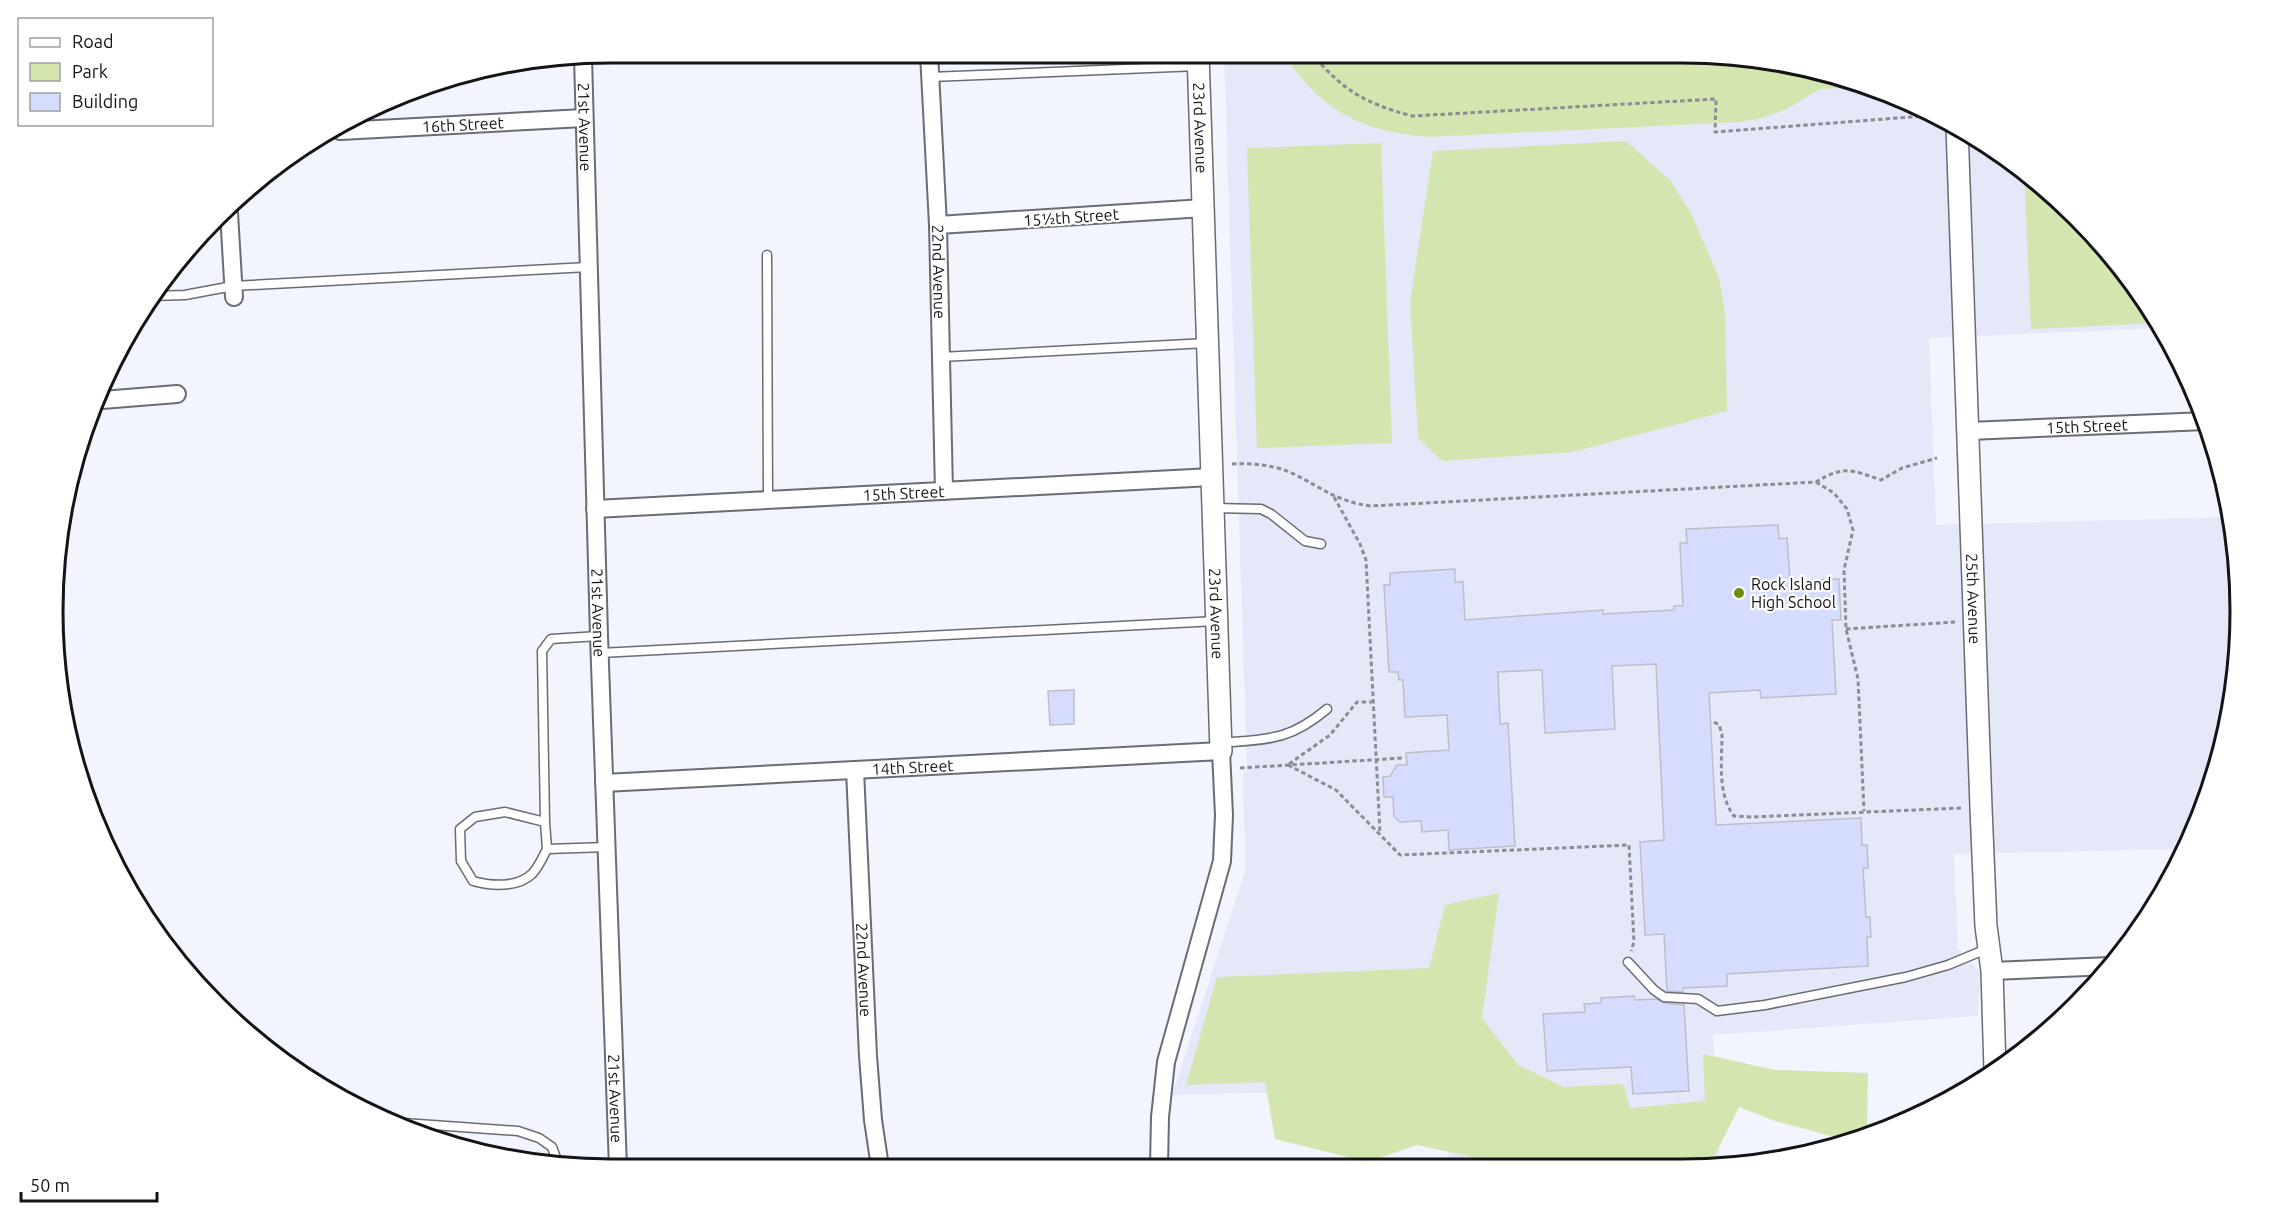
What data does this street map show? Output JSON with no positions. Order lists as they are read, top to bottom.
{
  "streets": {
    "street": [
      "16th Street",
      "21st Avenue",
      "23rd Avenue",
      "15½th Street",
      "22nd Avenue",
      "15th Street",
      "25th Avenue",
      "14th Street"
    ]
  },
  "crossings": [
    ["16th Street", "21st Avenue"],
    ["21st Avenue", "15th Street"],
    ["21st Avenue", "14th Street"],
    ["23rd Avenue", "15½th Street"],
    ["23rd Avenue", "15th Street"],
    ["23rd Avenue", "14th Street"],
    ["15½th Street", "22nd Avenue"],
    ["22nd Avenue", "15th Street"],
    ["22nd Avenue", "14th Street"],
    ["15th Street", "25th Avenue"]
  ],
  "places": ["Rock Island High School"],
  "legend": ["Road", "Park", "Building"],
  "scale_bar": "50 m"
}
